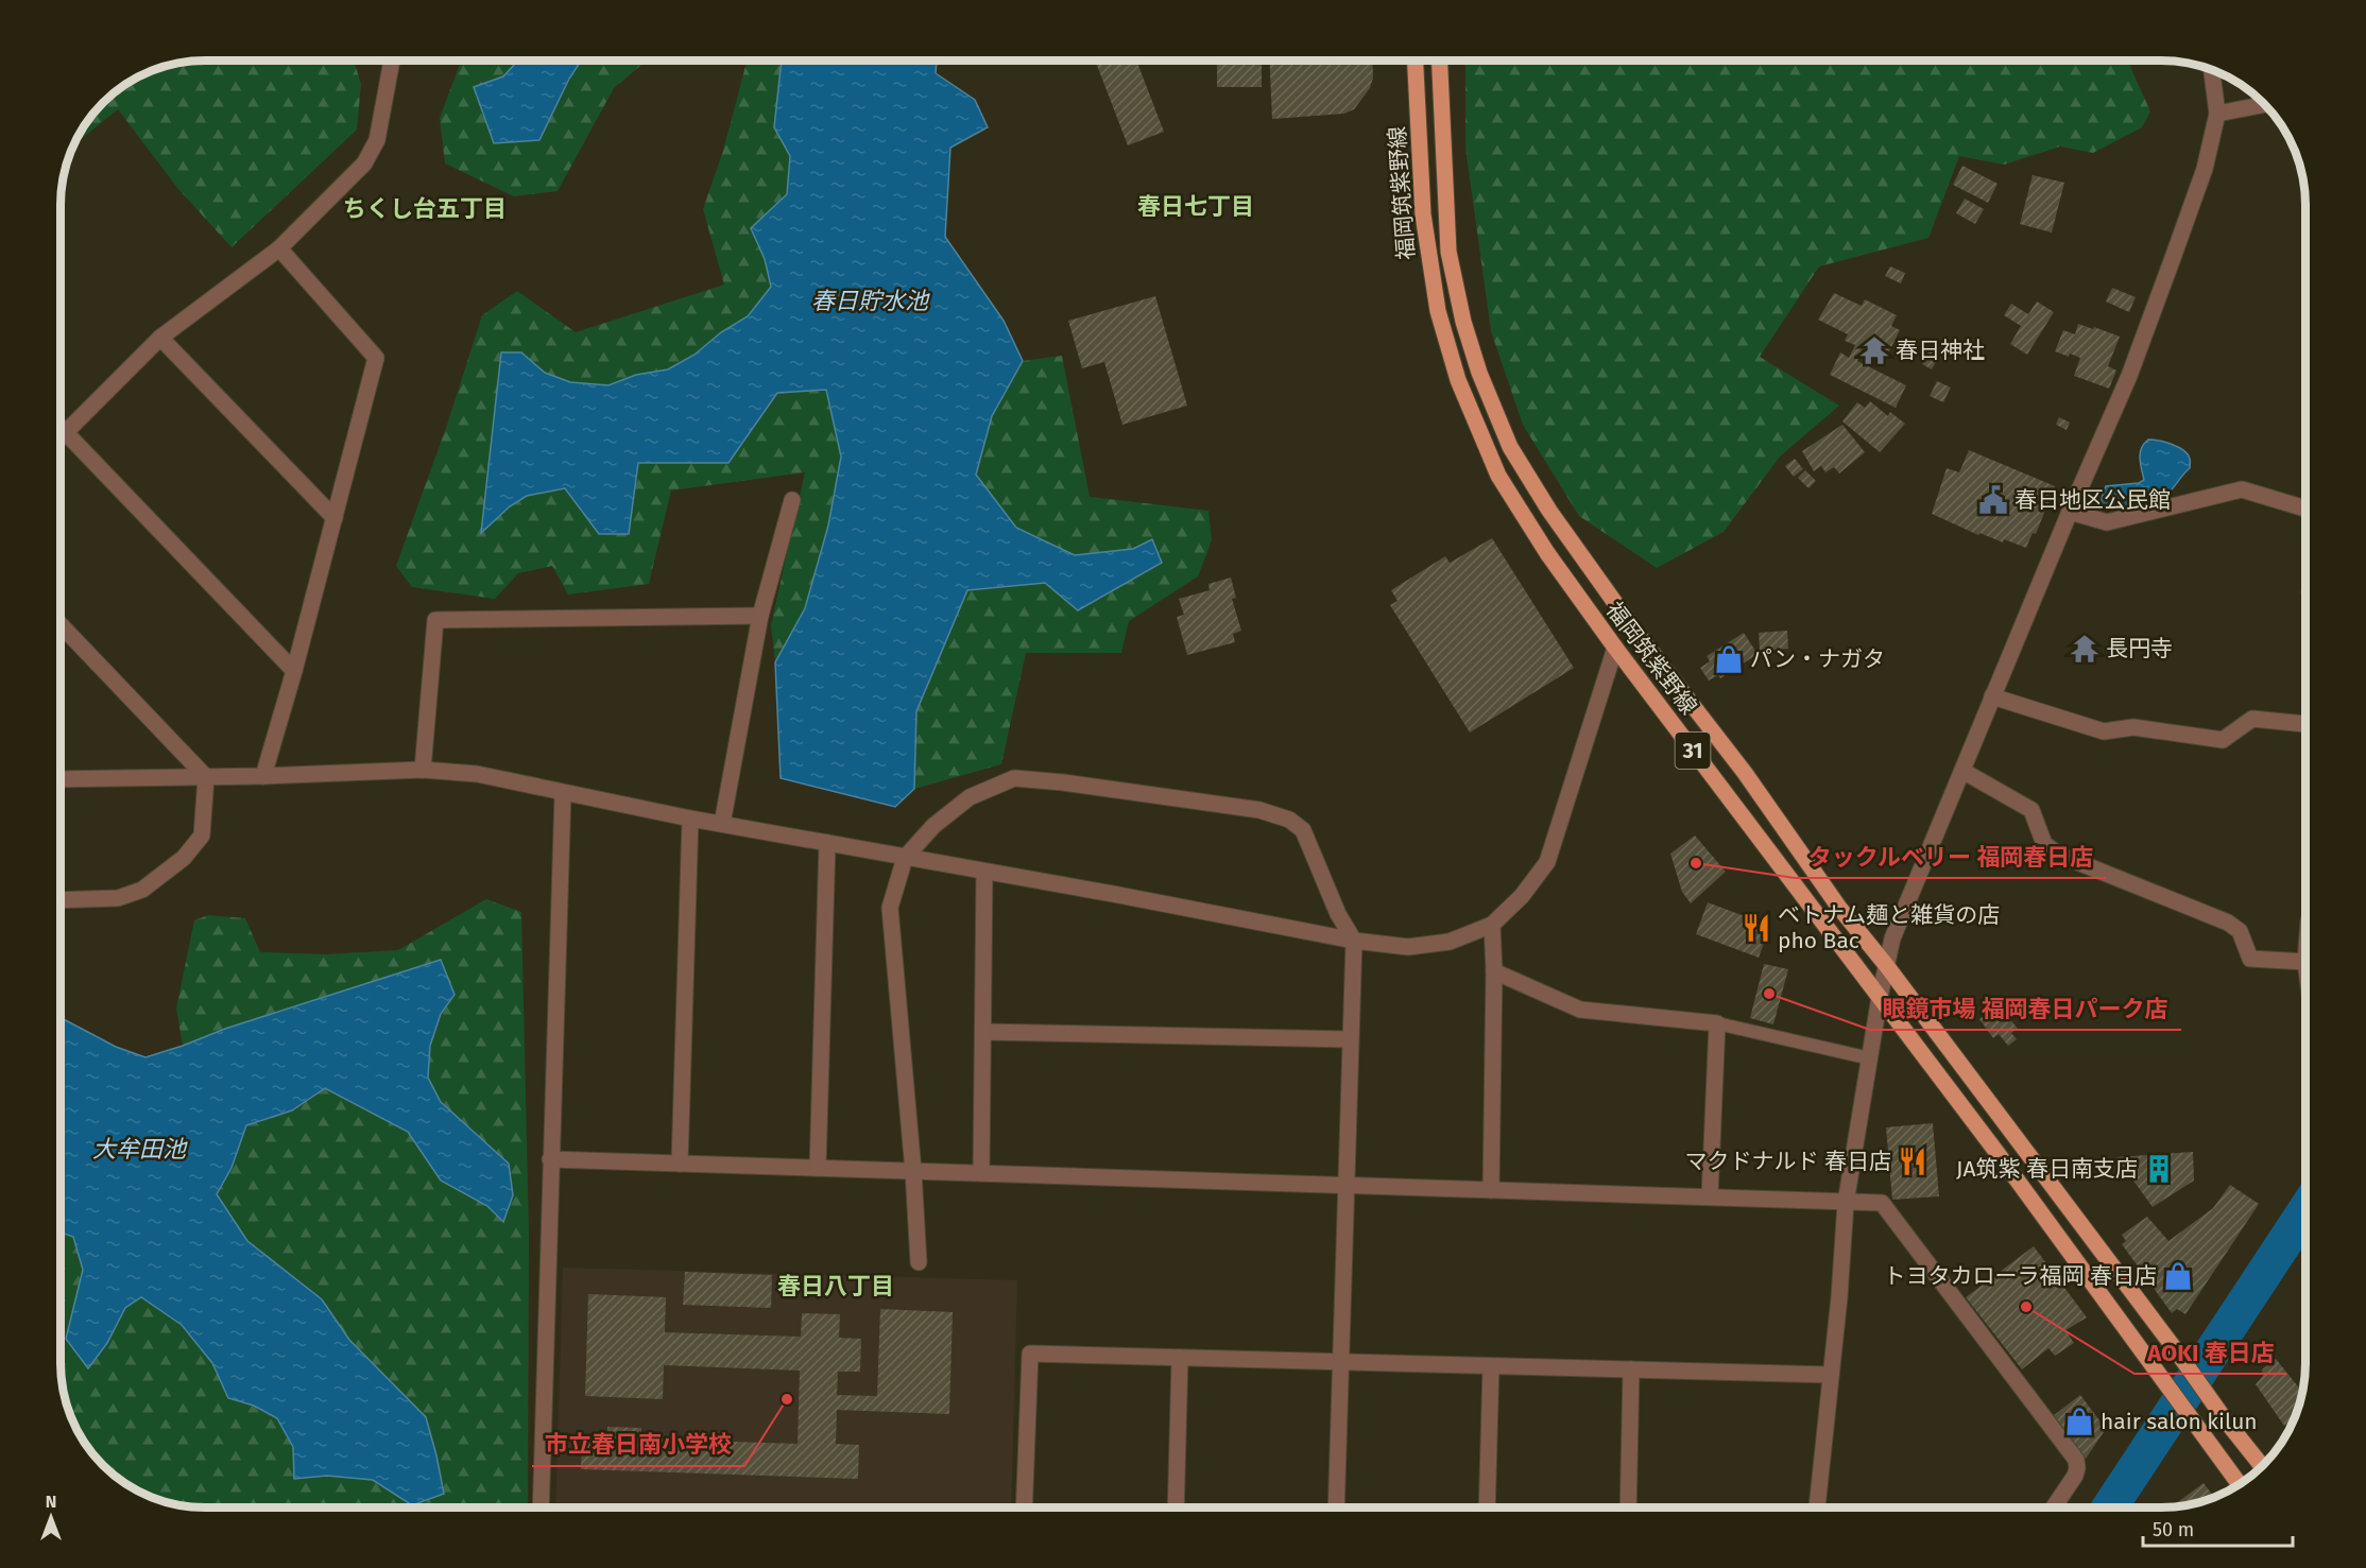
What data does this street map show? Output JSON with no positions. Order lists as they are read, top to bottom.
{
  "streets": {
    "main road": ["福岡筑紫野線", "31"]
  },
  "districts": ["春日七丁目", "ちくし台五丁目", "春日八丁目"],
  "water": ["春日貯水池", "大牟田池"],
  "places": {
    "temple": ["春日神社", "長円寺"],
    "public building": ["春日地区公民館"],
    "shop": ["パン・ナガタ", "トヨタカローラ福岡 春日店", "hair salon kilun"],
    "other": [
      "タックルベリー 福岡春日店",
      "眼鏡市場 福岡春日パーク店",
      "AOKI 春日店",
      "市立春日南小学校"
    ],
    "restaurant": ["ベトナム麺と雑貨の店 pho Bac", "マクドナルド 春日店"],
    "building": ["JA筑紫 春日南支店"]
  },
  "scale_bar": "50 m",
  "north": "top"
}
